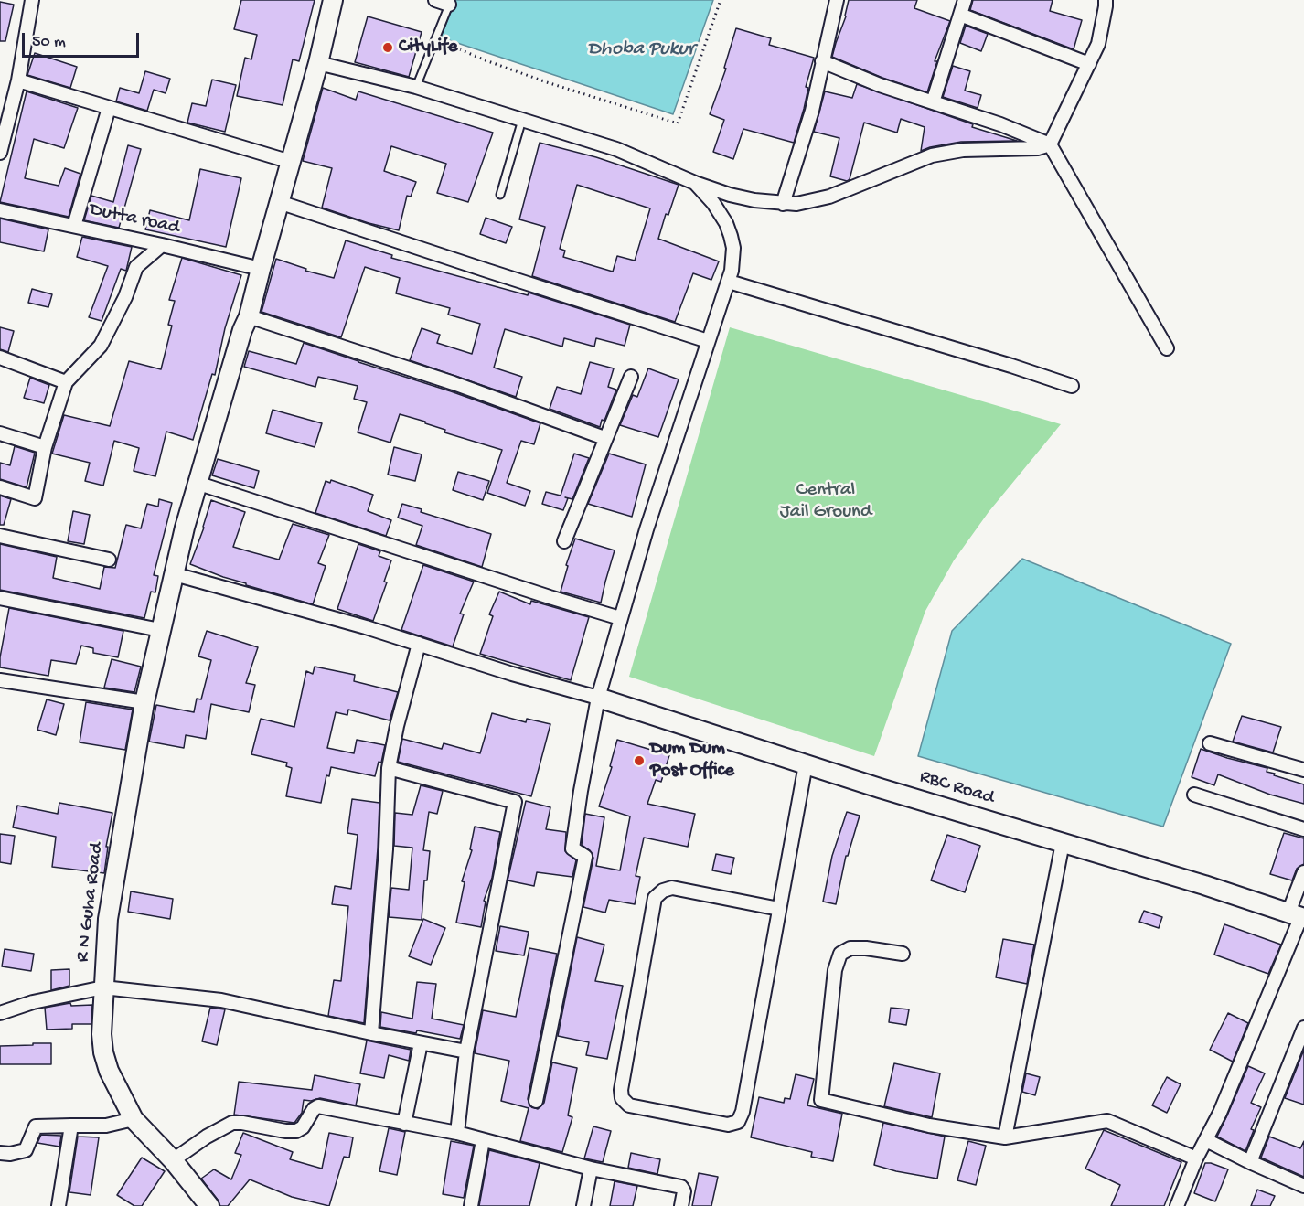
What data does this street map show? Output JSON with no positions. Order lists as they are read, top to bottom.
{
  "streets": {
    "street": ["Dutta road", "RBC Road", "R N Guha Road"]
  },
  "crossings": [
    ["Dutta road", "R N Guha Road"]
  ],
  "water": ["Dhoba Pukur"],
  "parks": ["Central Jail Ground"],
  "places": ["CityLife", "Dum Dum Post Office"],
  "scale_bar": "50 m"
}
